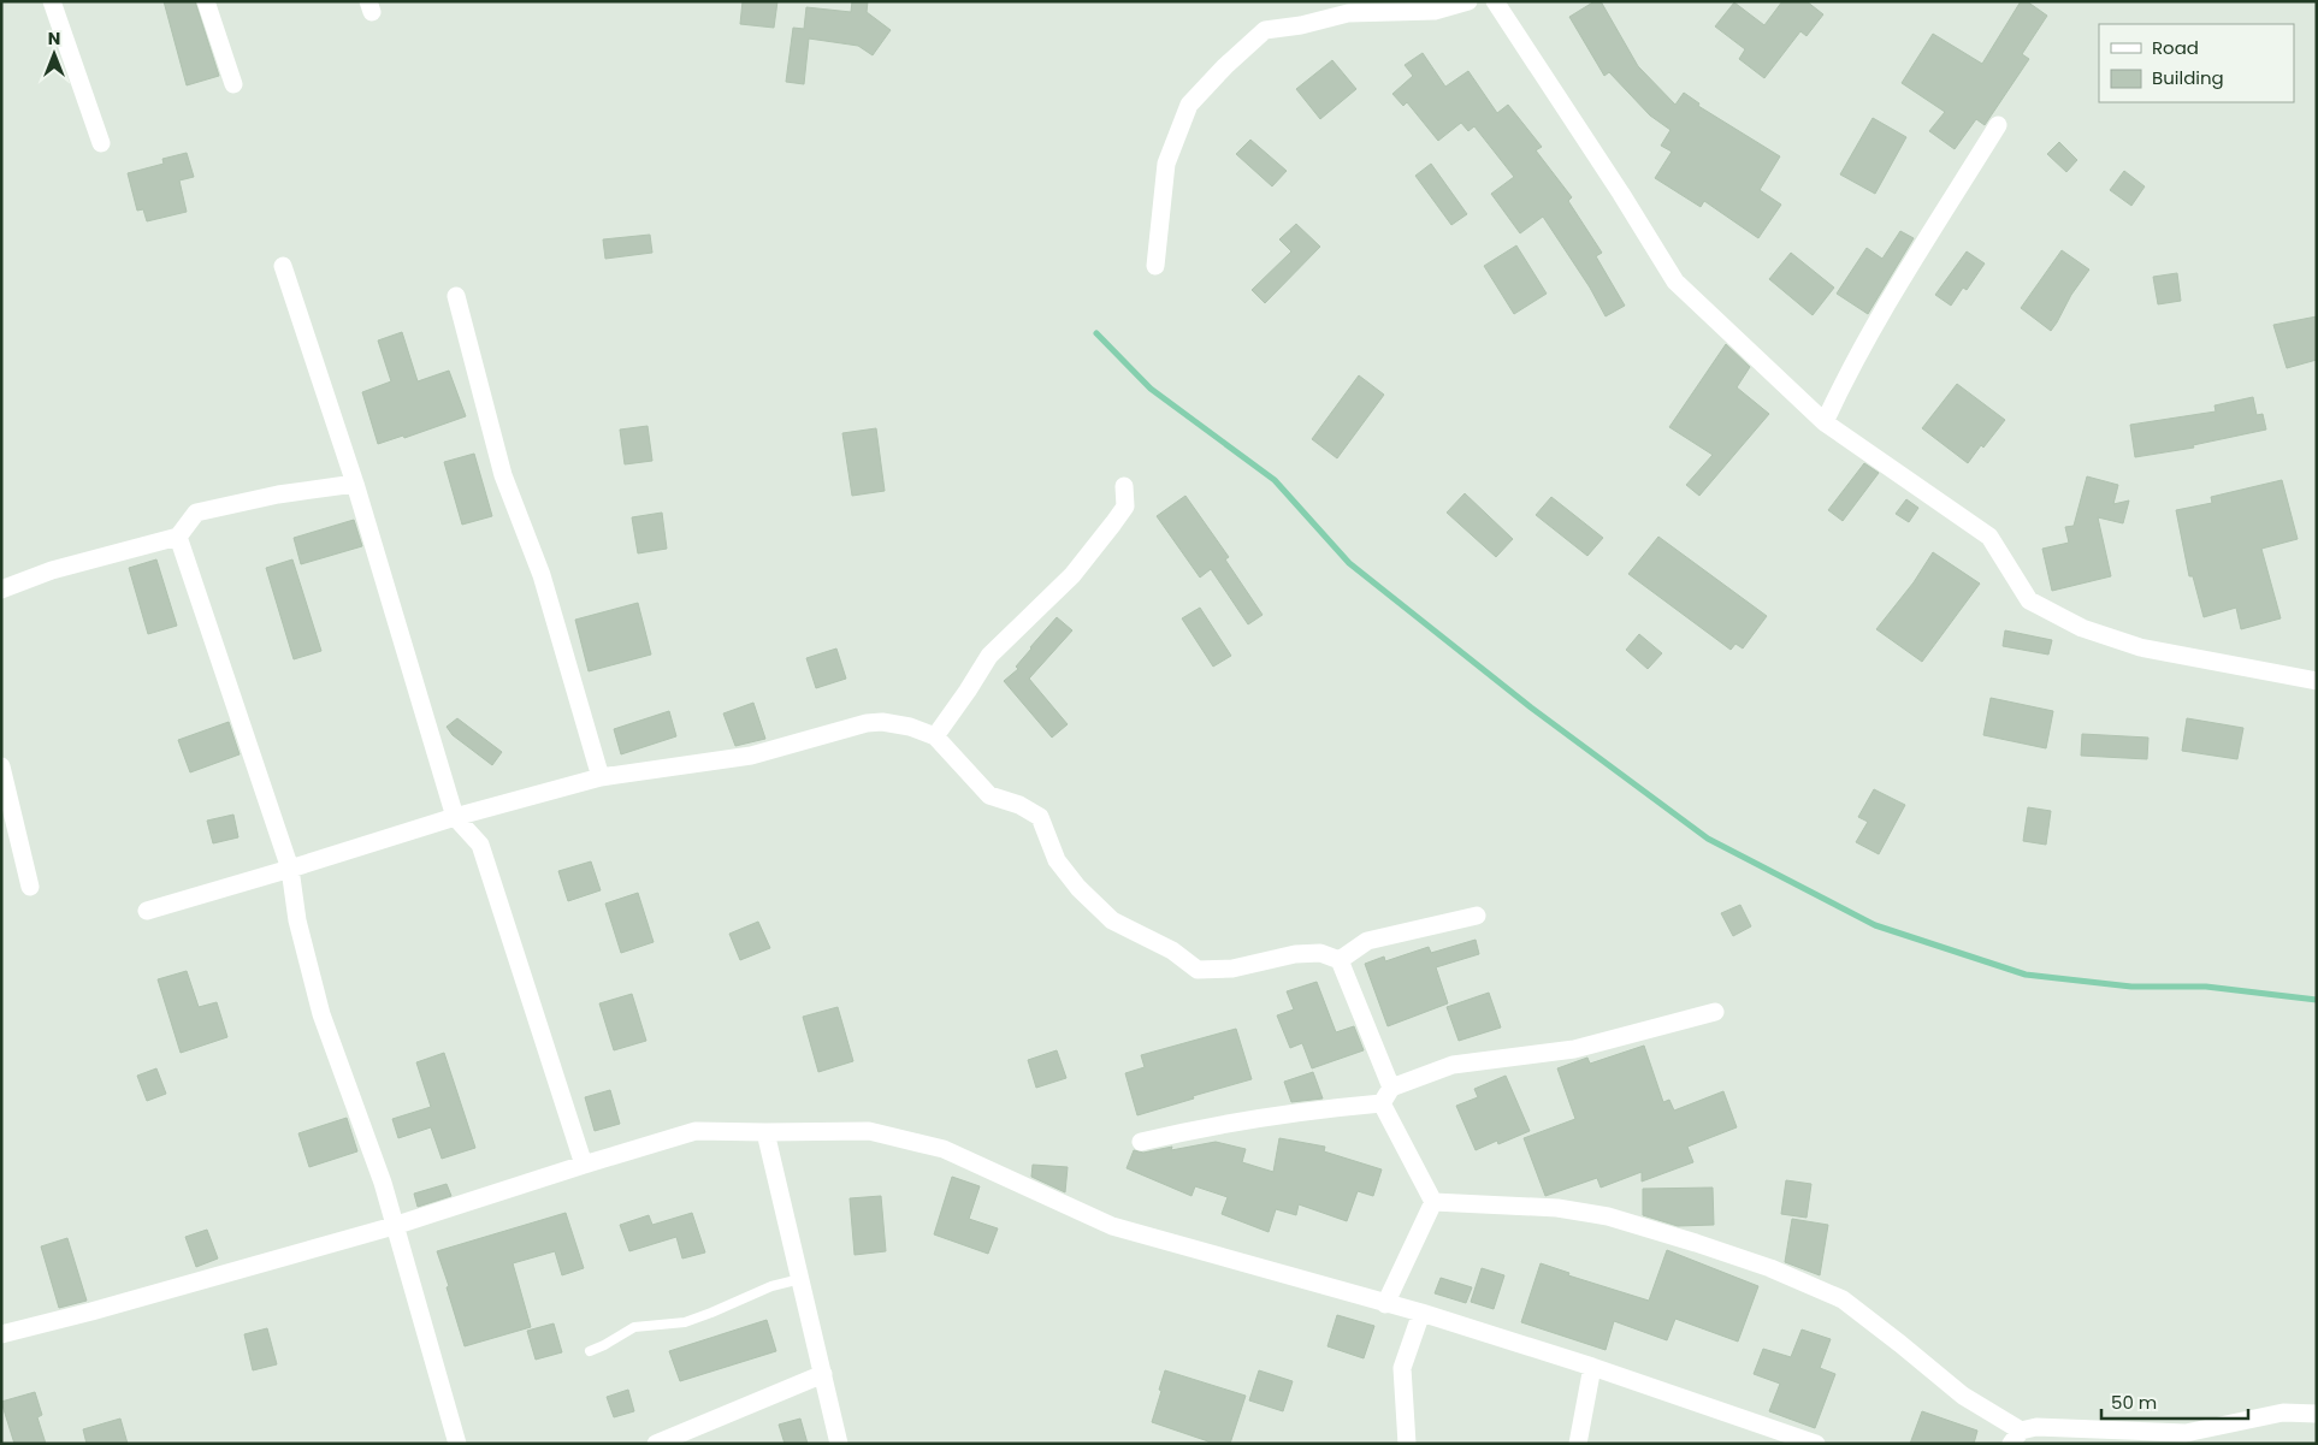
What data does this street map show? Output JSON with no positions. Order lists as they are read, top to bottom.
{
  "legend": ["Road", "Building"],
  "scale_bar": "50 m",
  "north": "top"
}
